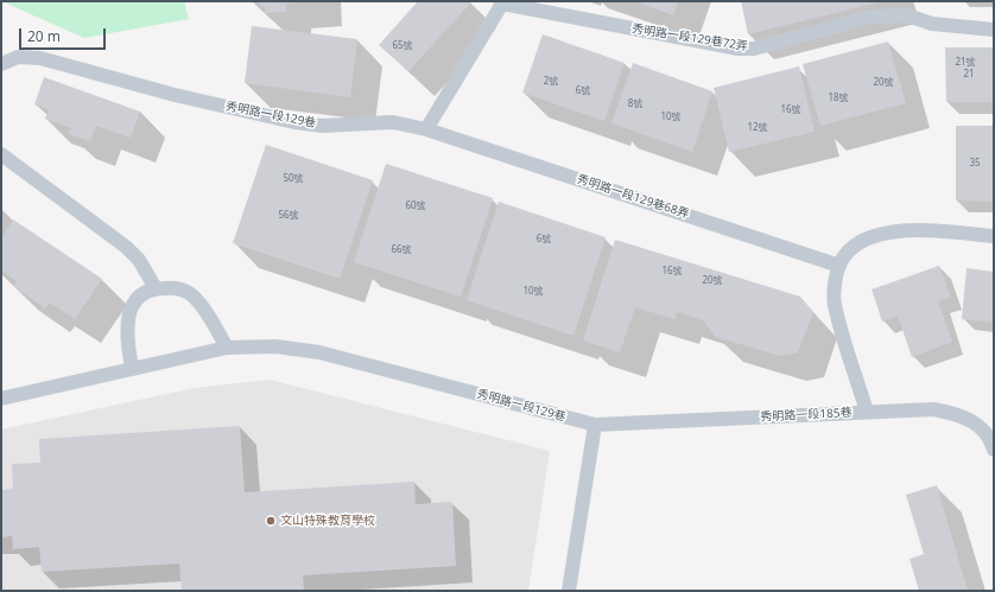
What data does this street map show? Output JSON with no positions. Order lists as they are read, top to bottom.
{
  "streets": {
    "lane": [
      "秀明路一段129巷72弄",
      "秀明路一段129巷",
      "秀明路一段129巷68弄",
      "秀明路一段185巷"
    ]
  },
  "crossings": [
    ["秀明路一段129巷", "秀明路一段129巷68弄"],
    ["秀明路一段129巷", "秀明路一段185巷"],
    ["秀明路一段129巷68弄", "秀明路一段185巷"]
  ],
  "places": ["文山特殊教育學校"],
  "house_numbers": [
    "65號",
    "21號",
    "21",
    "2號",
    "20號",
    "6號",
    "18號",
    "8號",
    "16號",
    "10號",
    "12號",
    "35",
    "50號",
    "60號",
    "56號",
    "6號",
    "66號",
    "16號",
    "20號",
    "10號"
  ],
  "scale_bar": "20 m"
}
